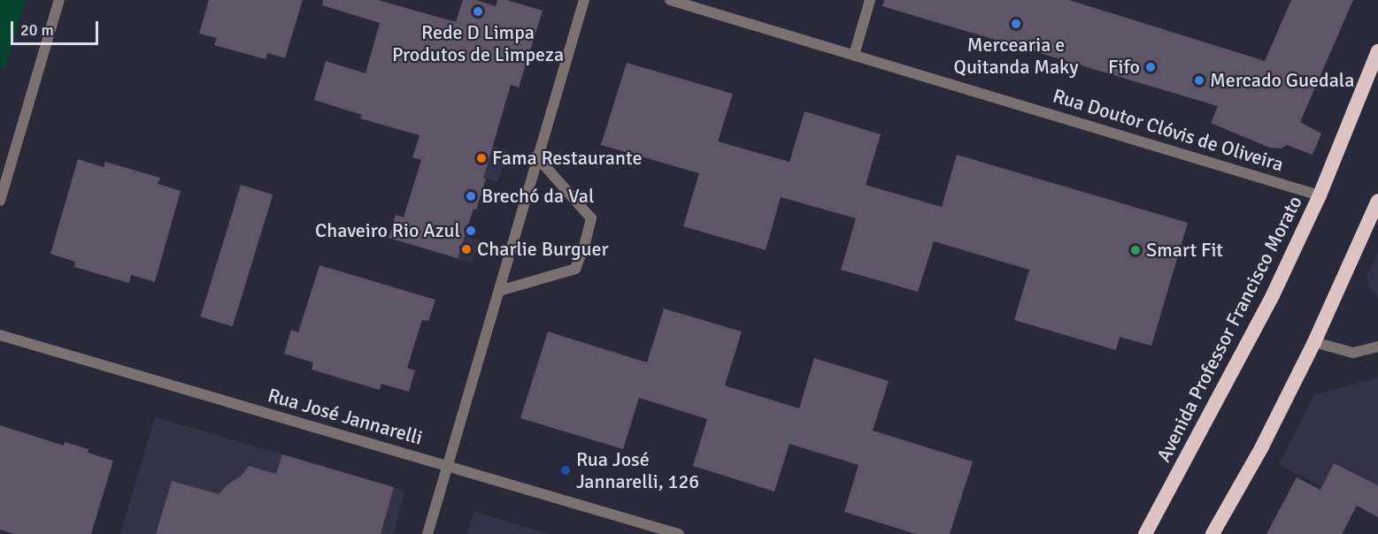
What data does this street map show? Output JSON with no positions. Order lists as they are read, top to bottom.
{
  "streets": {
    "highway": ["Avenida Professor Francisco Morato"],
    "street": ["Rua Doutor Clóvis de Oliveira", "Rua José Jannarelli"]
  },
  "crossings": [
    ["Rua Doutor Clóvis de Oliveira", "Avenida Professor Francisco Morato"]
  ],
  "places": [
    "Rede D Limpa Produtos de Limpeza",
    "Mercearia e Quitanda Maky",
    "Fifo",
    "Mercado Guedala",
    "Fama Restaurante",
    "Brechó da Val",
    "Chaveiro Rio Azul",
    "Charlie Burguer",
    "Smart Fit",
    "Rua José Jannarelli, 126"
  ],
  "scale_bar": "20 m"
}
